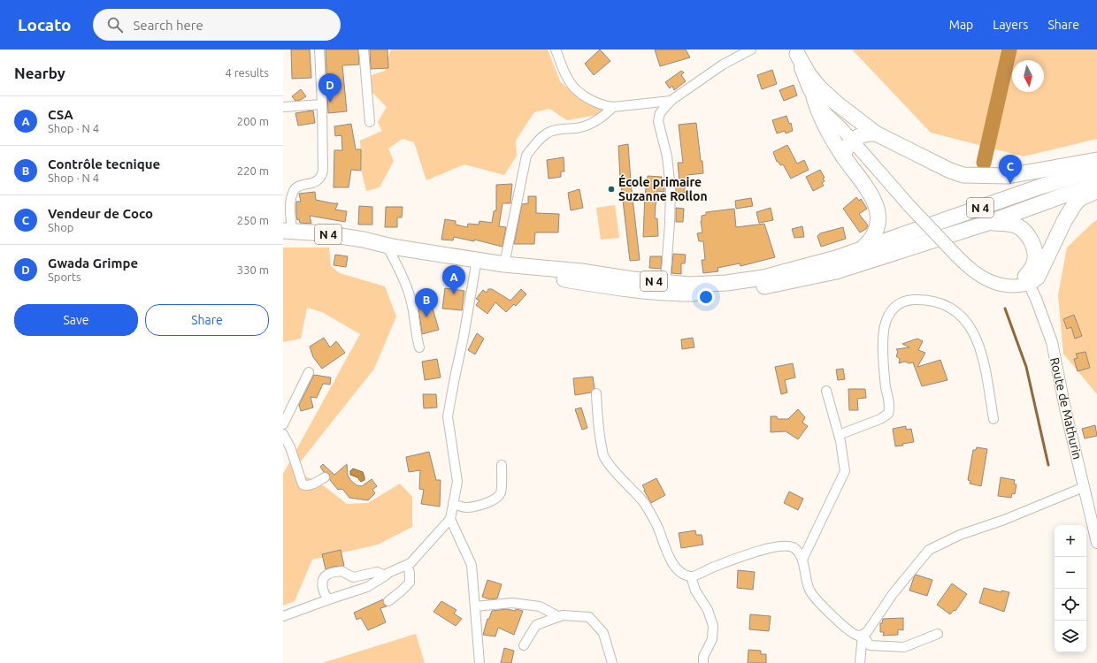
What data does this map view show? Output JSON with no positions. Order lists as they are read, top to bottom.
{
  "streets": {
    "highway": ["N 4"],
    "street": ["Route de Mathurin"]
  },
  "places": ["École primaire Suzanne Rollon"],
  "north": "bottom",
  "page": {
    "header": "Locato",
    "search": "Search here",
    "nav": ["Map", "Layers", "Share"],
    "heading": ["Nearby", "4 results"],
    "pins": [
      "D",
      "C",
      "A",
      "B"
    ],
    "list": [
      {
        "mark": "A",
        "name": "CSA",
        "note": "Shop · N 4",
        "value": "200 m"
      },
      {
        "mark": "B",
        "name": "Contrôle tecnique",
        "note": "Shop · N 4",
        "value": "220 m"
      },
      {
        "mark": "C",
        "name": "Vendeur de Coco",
        "note": "Shop",
        "value": "250 m"
      },
      {
        "mark": "D",
        "name": "Gwada Grimpe",
        "note": "Sports",
        "value": "330 m"
      }
    ],
    "buttons": ["Save", "Share"],
    "map_buttons": ["+", "−"]
  }
}
